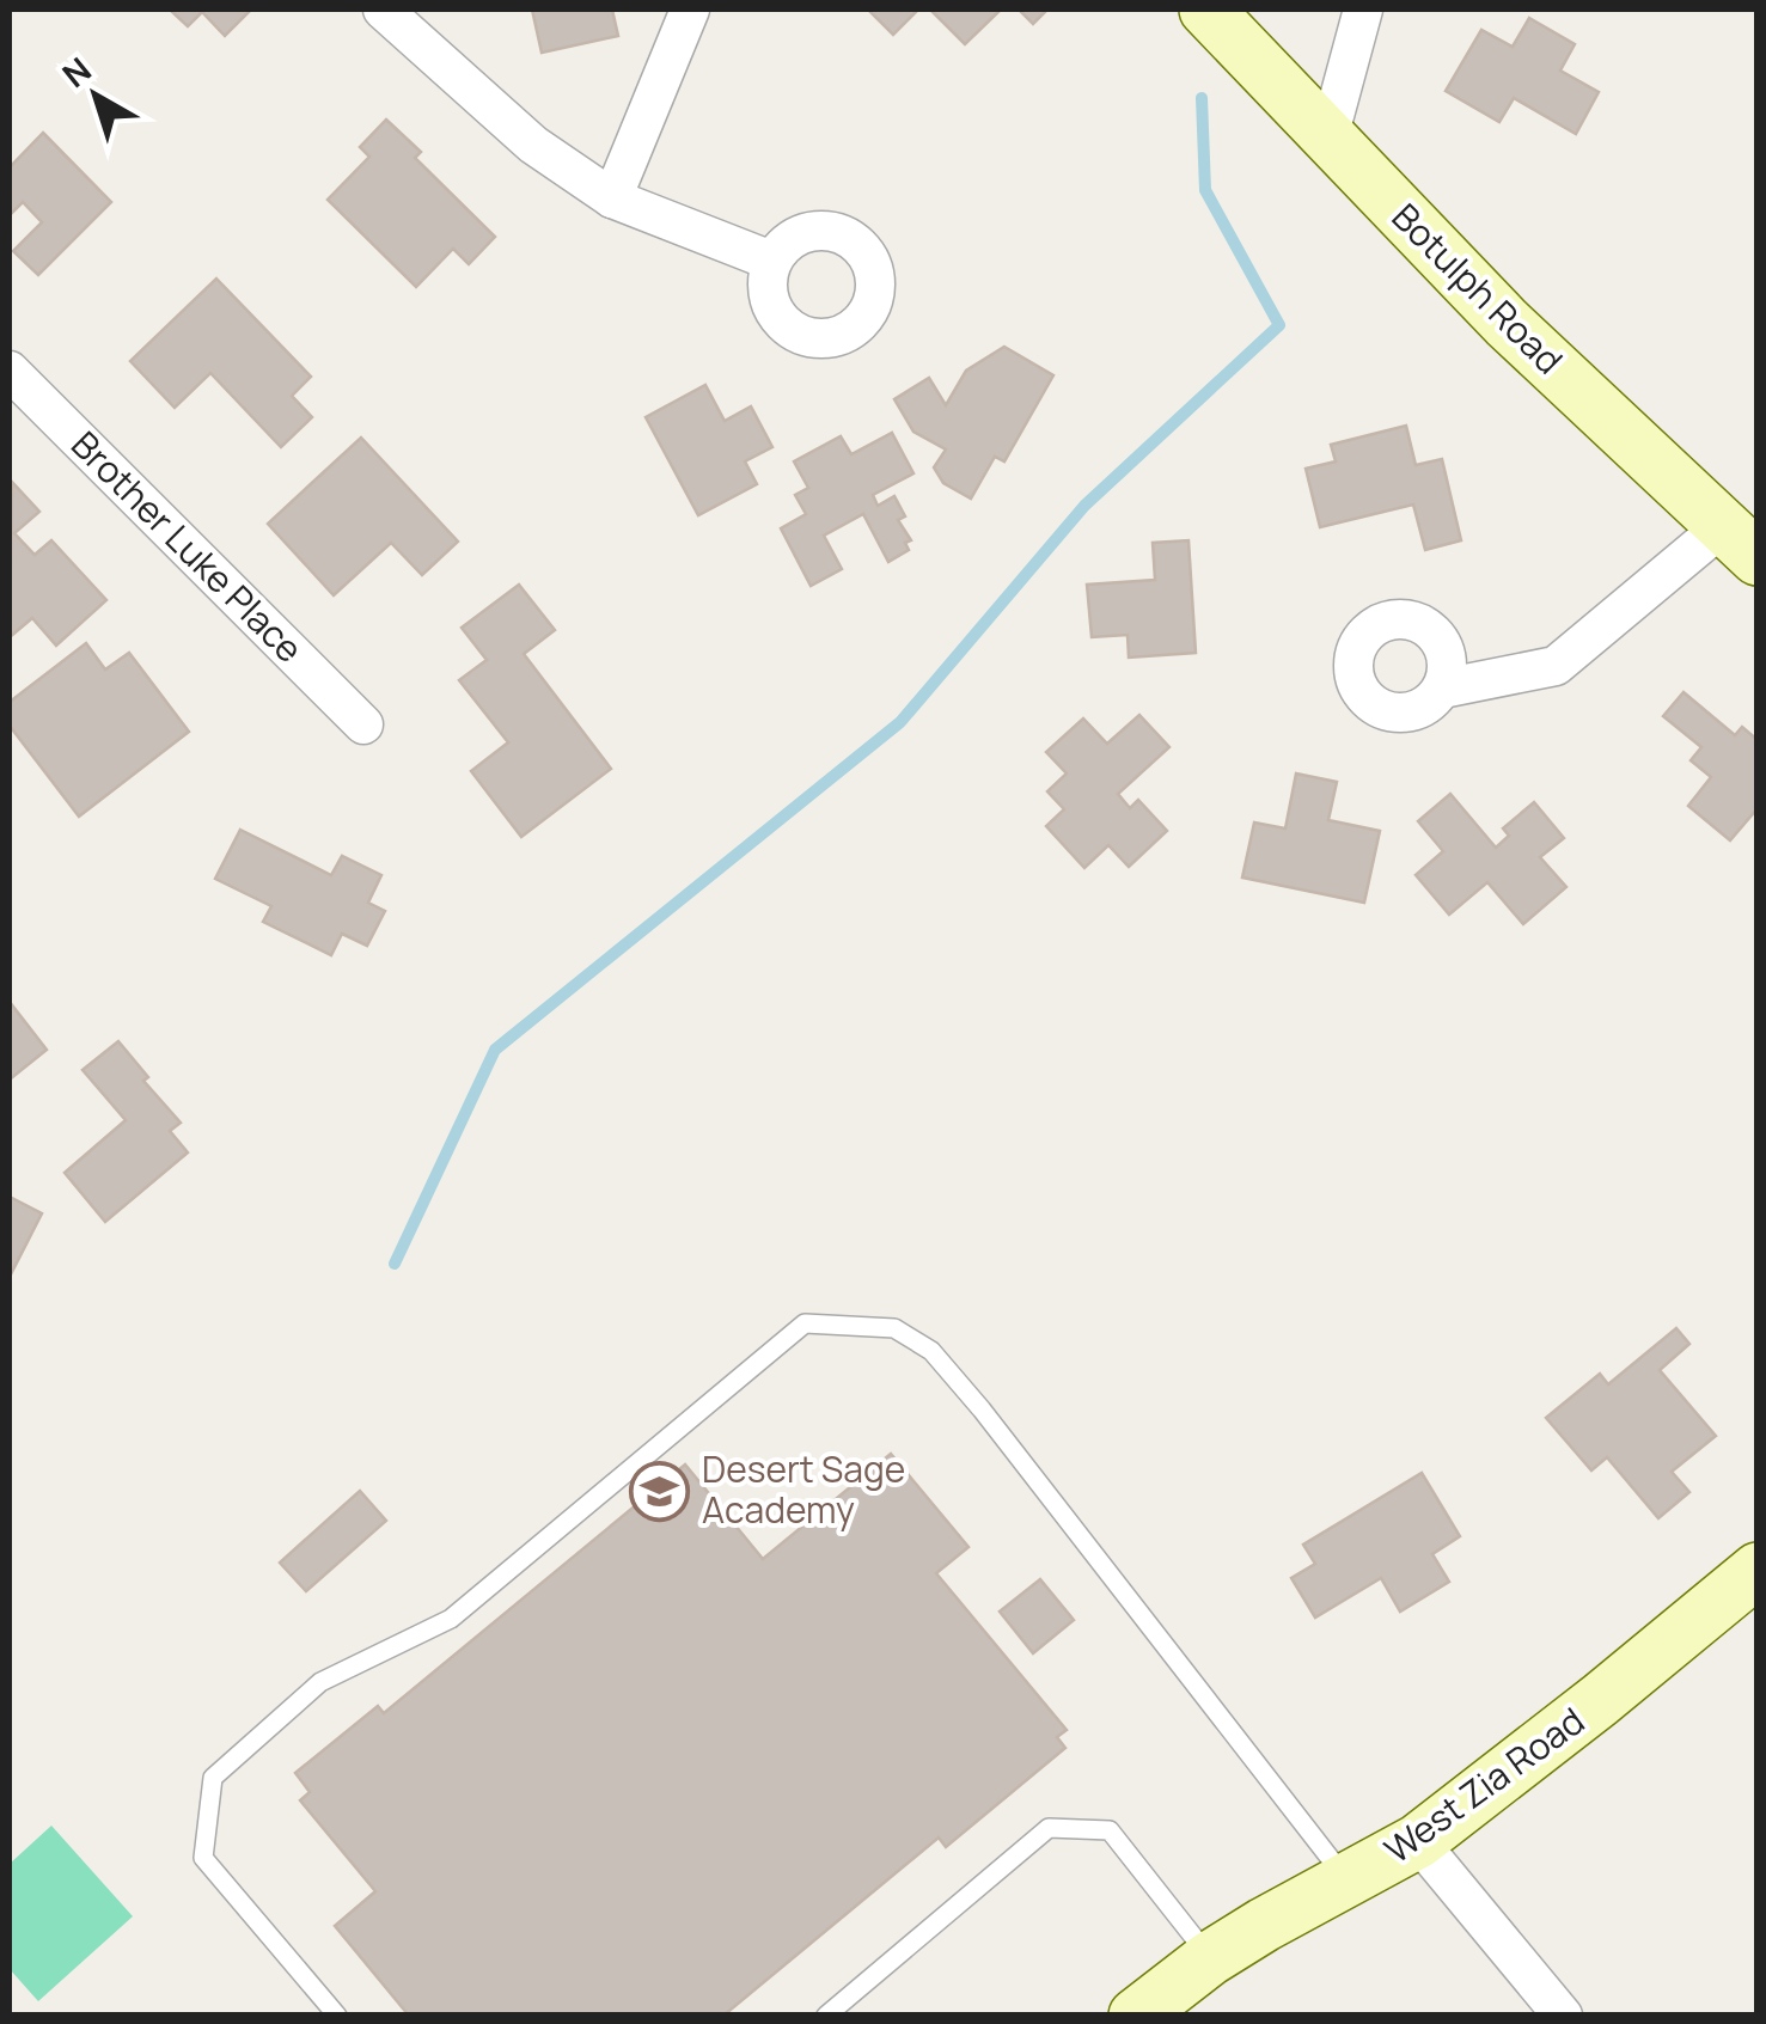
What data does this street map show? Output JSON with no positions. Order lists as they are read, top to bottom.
{
  "streets": {
    "street": ["Botulph Road", "Brother Luke Place", "West Zia Road"]
  },
  "places": {
    "school or university": ["Desert Sage Academy"]
  },
  "north": "top left"
}
